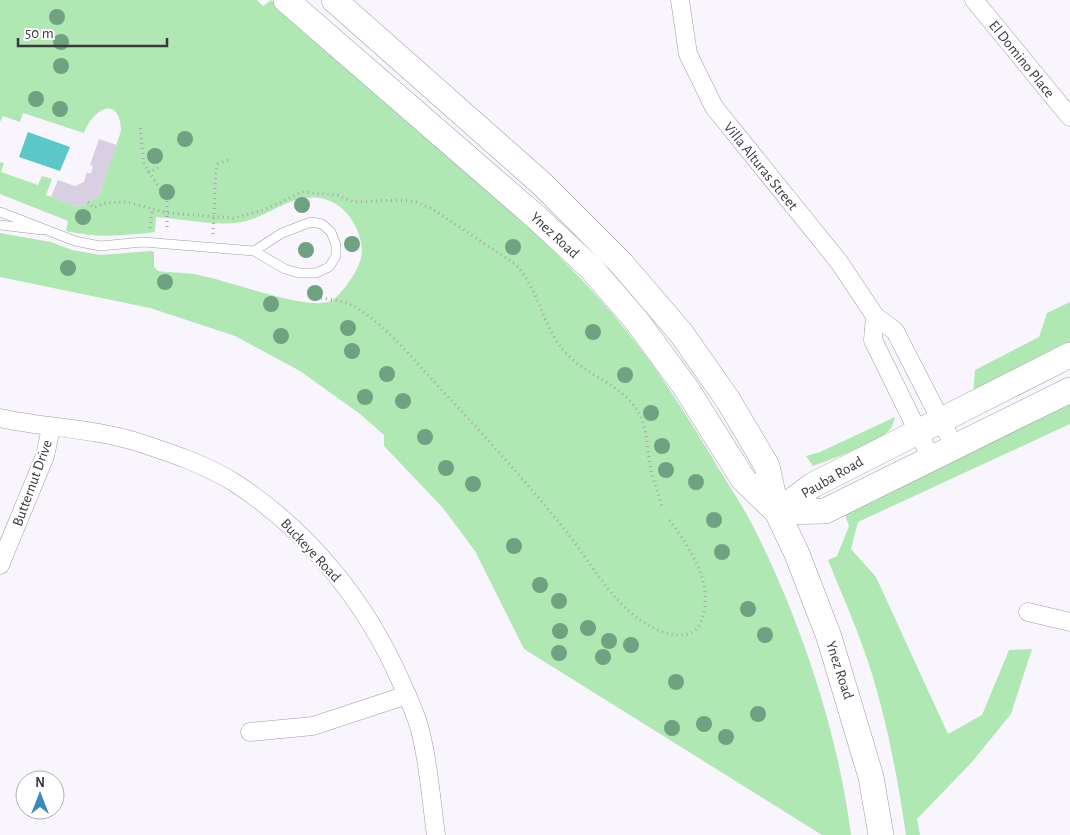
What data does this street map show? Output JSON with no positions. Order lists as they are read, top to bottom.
{
  "streets": {
    "main road": ["Ynez Road", "Pauba Road"],
    "street": [
      "El Domino Place",
      "Villa Alturas Street",
      "Butternut Drive",
      "Buckeye Road"
    ]
  },
  "crossings": [
    ["Villa Alturas Street", "Pauba Road"],
    ["Ynez Road", "Pauba Road"],
    ["Butternut Drive", "Buckeye Road"]
  ],
  "scale_bar": "50 m",
  "north": "top"
}
